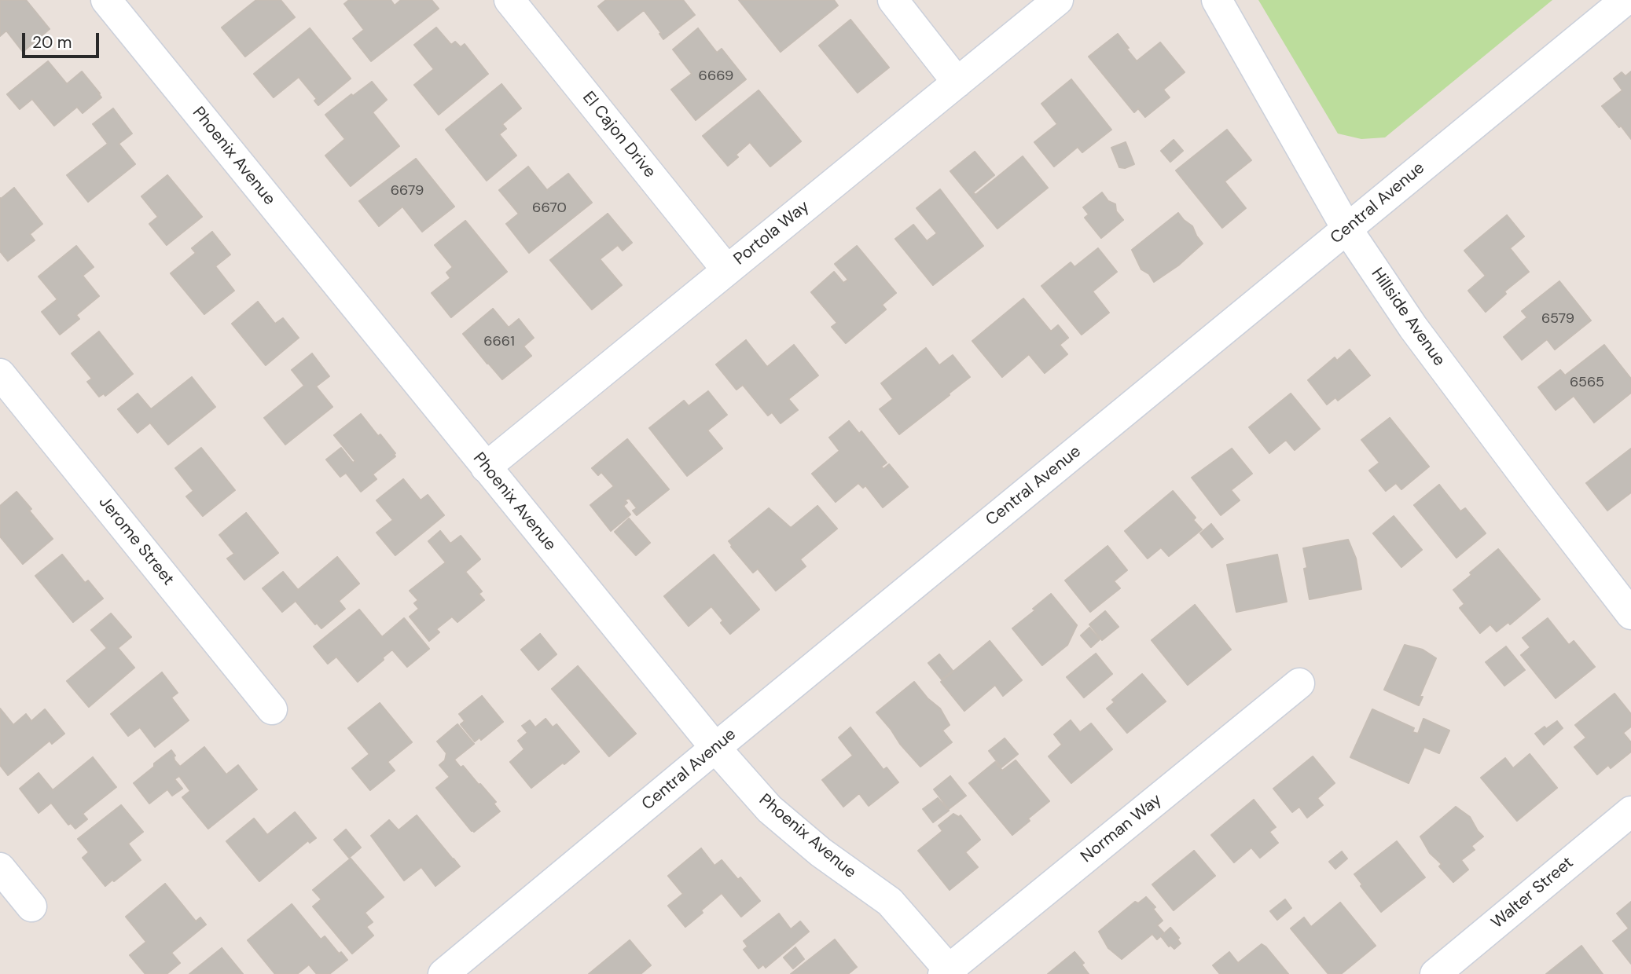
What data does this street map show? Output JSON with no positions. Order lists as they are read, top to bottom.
{
  "streets": {
    "street": [
      "El Cajon Drive",
      "Phoenix Avenue",
      "Central Avenue",
      "Portola Way",
      "Hillside Avenue",
      "Jerome Street",
      "Norman Way",
      "Walter Street"
    ]
  },
  "crossings": [
    ["El Cajon Drive", "Portola Way"],
    ["Phoenix Avenue", "Central Avenue"],
    ["Phoenix Avenue", "Portola Way"],
    ["Phoenix Avenue", "Norman Way"],
    ["Central Avenue", "Hillside Avenue"]
  ],
  "house_numbers": [
    "6669",
    "6679",
    "6670",
    "6579",
    "6661",
    "6565"
  ],
  "scale_bar": "20 m"
}
